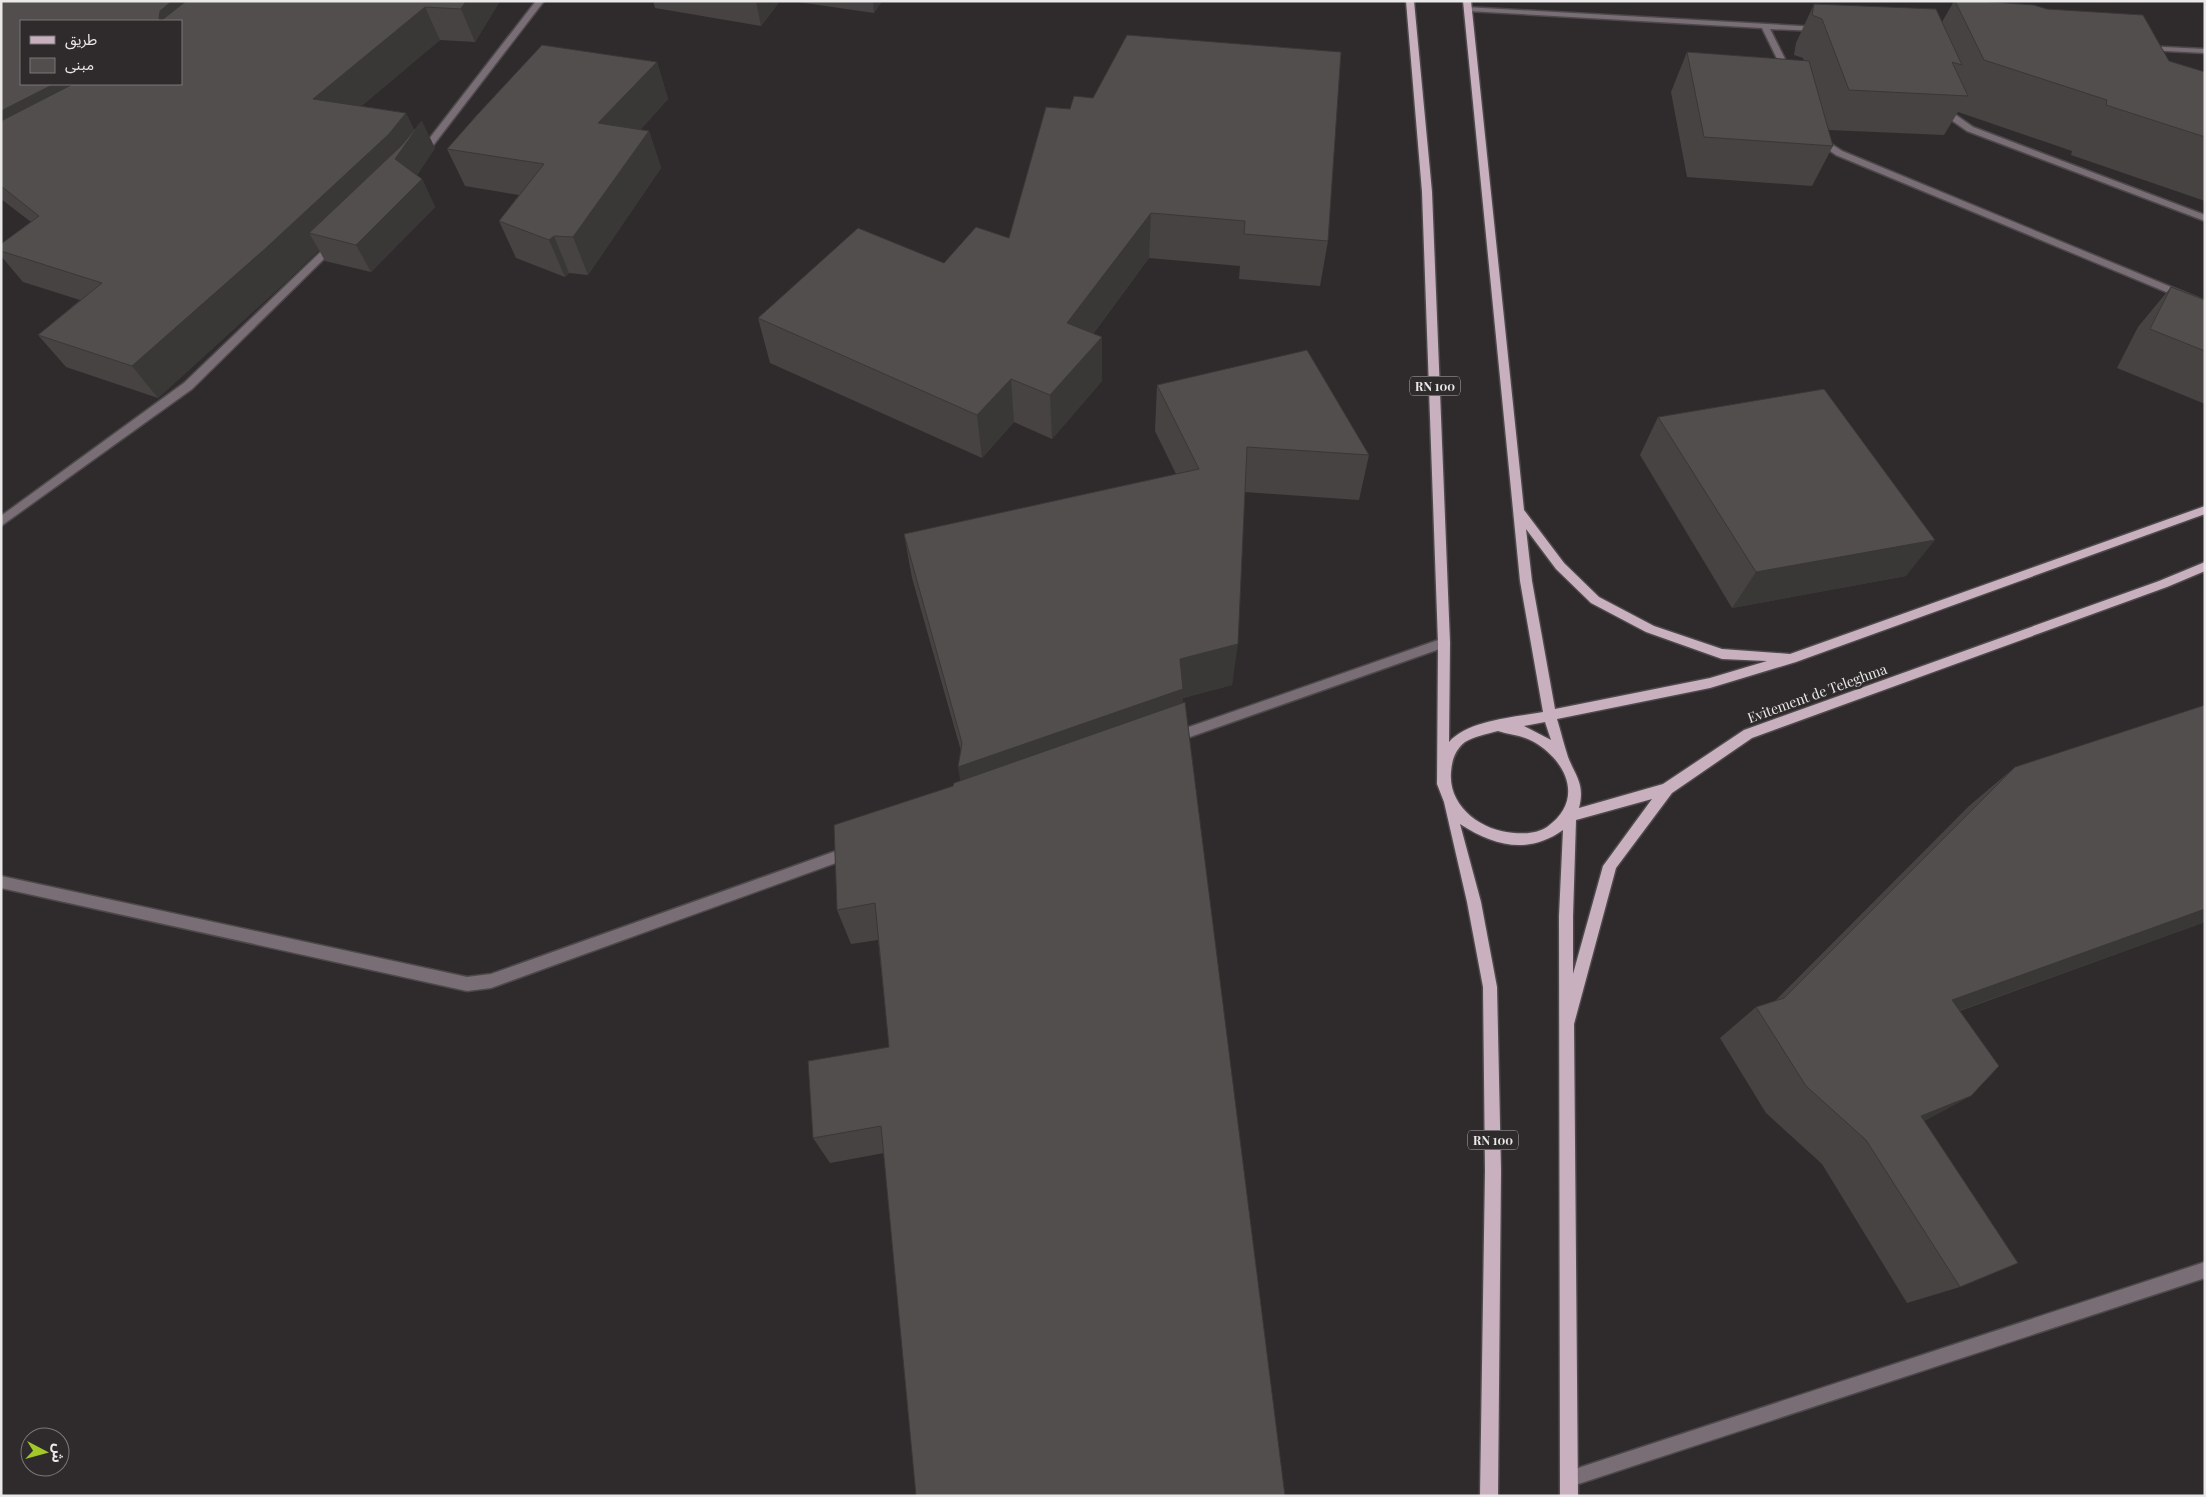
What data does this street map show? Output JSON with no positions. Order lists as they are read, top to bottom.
{
  "streets": {
    "main road": ["RN 100", "Evitement de Teleghma"]
  },
  "legend": ["طريق", "مبنى"],
  "north": "right"
}
